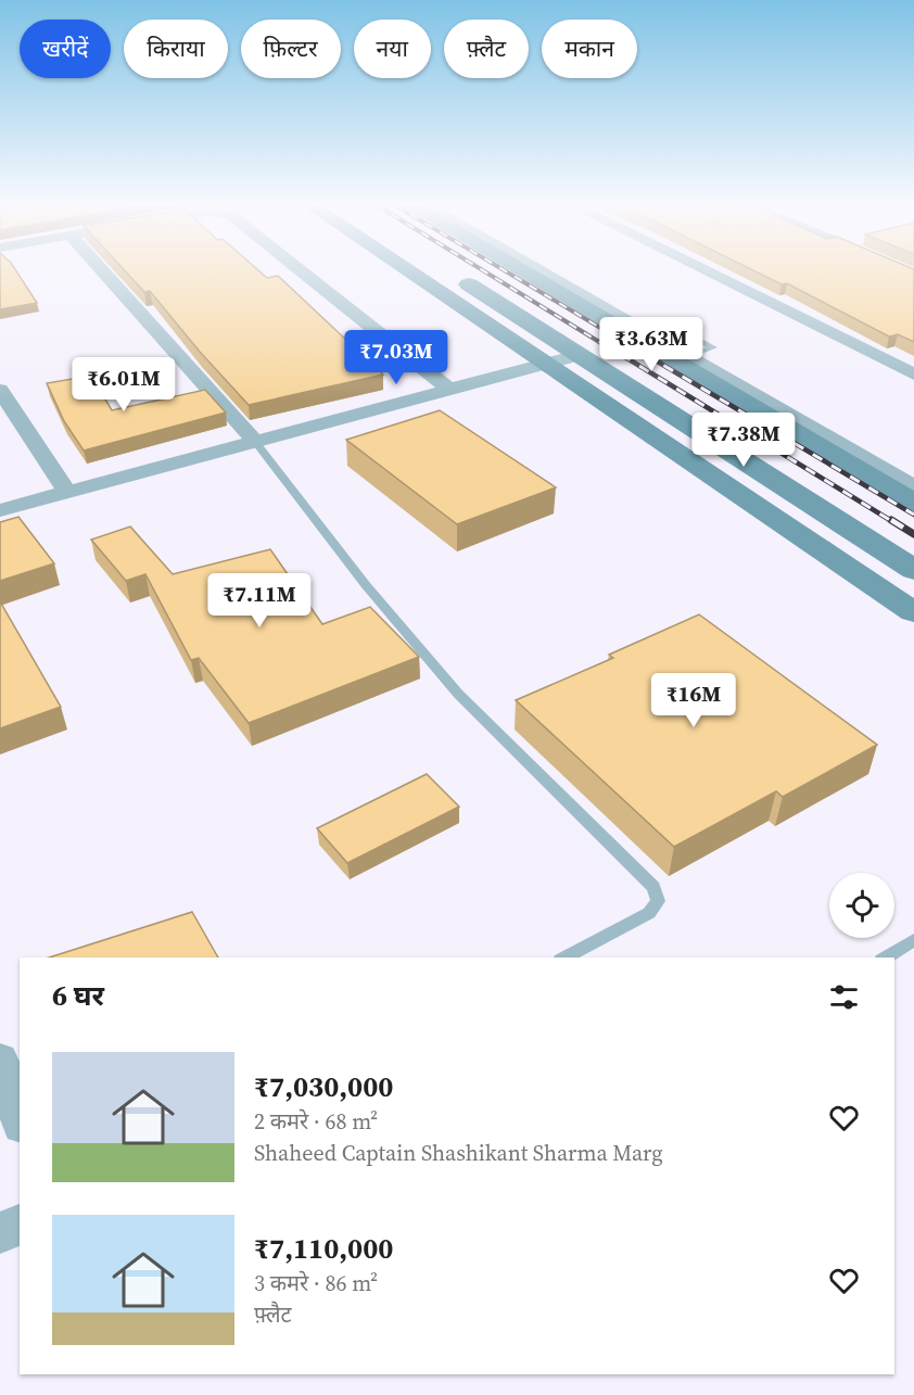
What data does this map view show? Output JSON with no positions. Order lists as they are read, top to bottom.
{
  "page": {
    "chip": [
      "खरीदें",
      "किराया",
      "फ़िल्टर",
      "नया",
      "फ़्लैट",
      "मकान"
    ],
    "price": [
      "₹3.63M",
      "₹7.03M",
      "₹6.01M",
      "₹7.38M",
      "₹7.11M",
      "₹16M"
    ],
    "heading": "6 घर",
    "list": [
      {
        "name": "₹7,030,000",
        "note": "2 कमरे · 68 m² · Shaheed Captain Shashikant Sharma Marg"
      },
      {
        "name": "₹7,110,000",
        "note": "3 कमरे · 86 m² · फ़्लैट"
      }
    ]
  }
}
